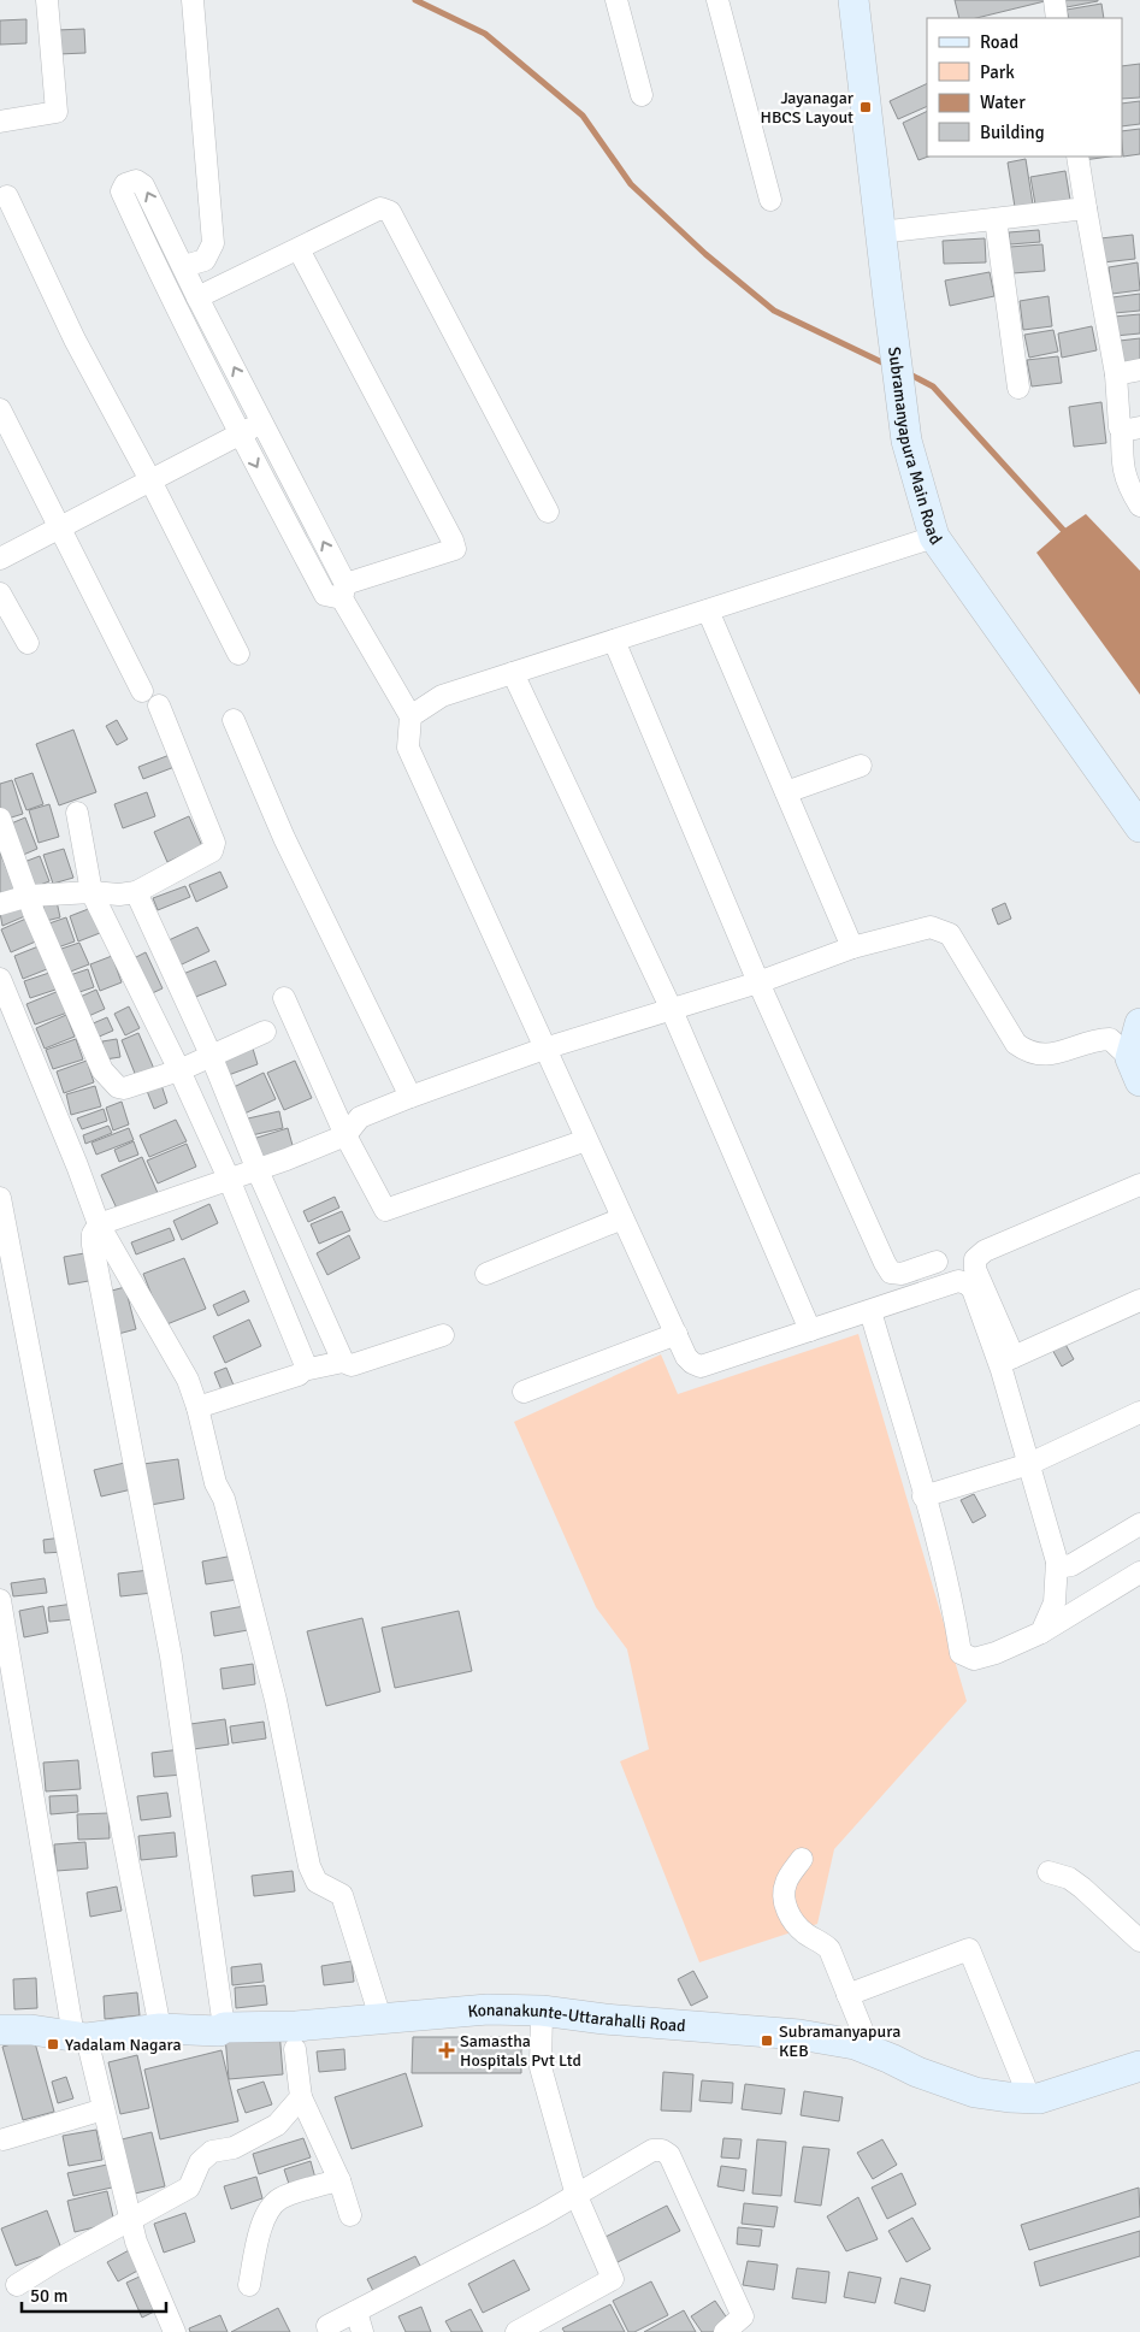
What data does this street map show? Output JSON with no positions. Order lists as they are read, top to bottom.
{
  "streets": {
    "main road": ["Subramanyapura Main Road", "Konanakunte-Uttarahalli Road"]
  },
  "places": {
    "transit": ["Jayanagar HBCS Layout", "Subramanyapura KEB", "Yadalam Nagara"],
    "health": ["Samastha Hospitals Pvt Ltd"]
  },
  "legend": [
    "Road",
    "Park",
    "Water",
    "Building"
  ],
  "scale_bar": "50 m"
}
